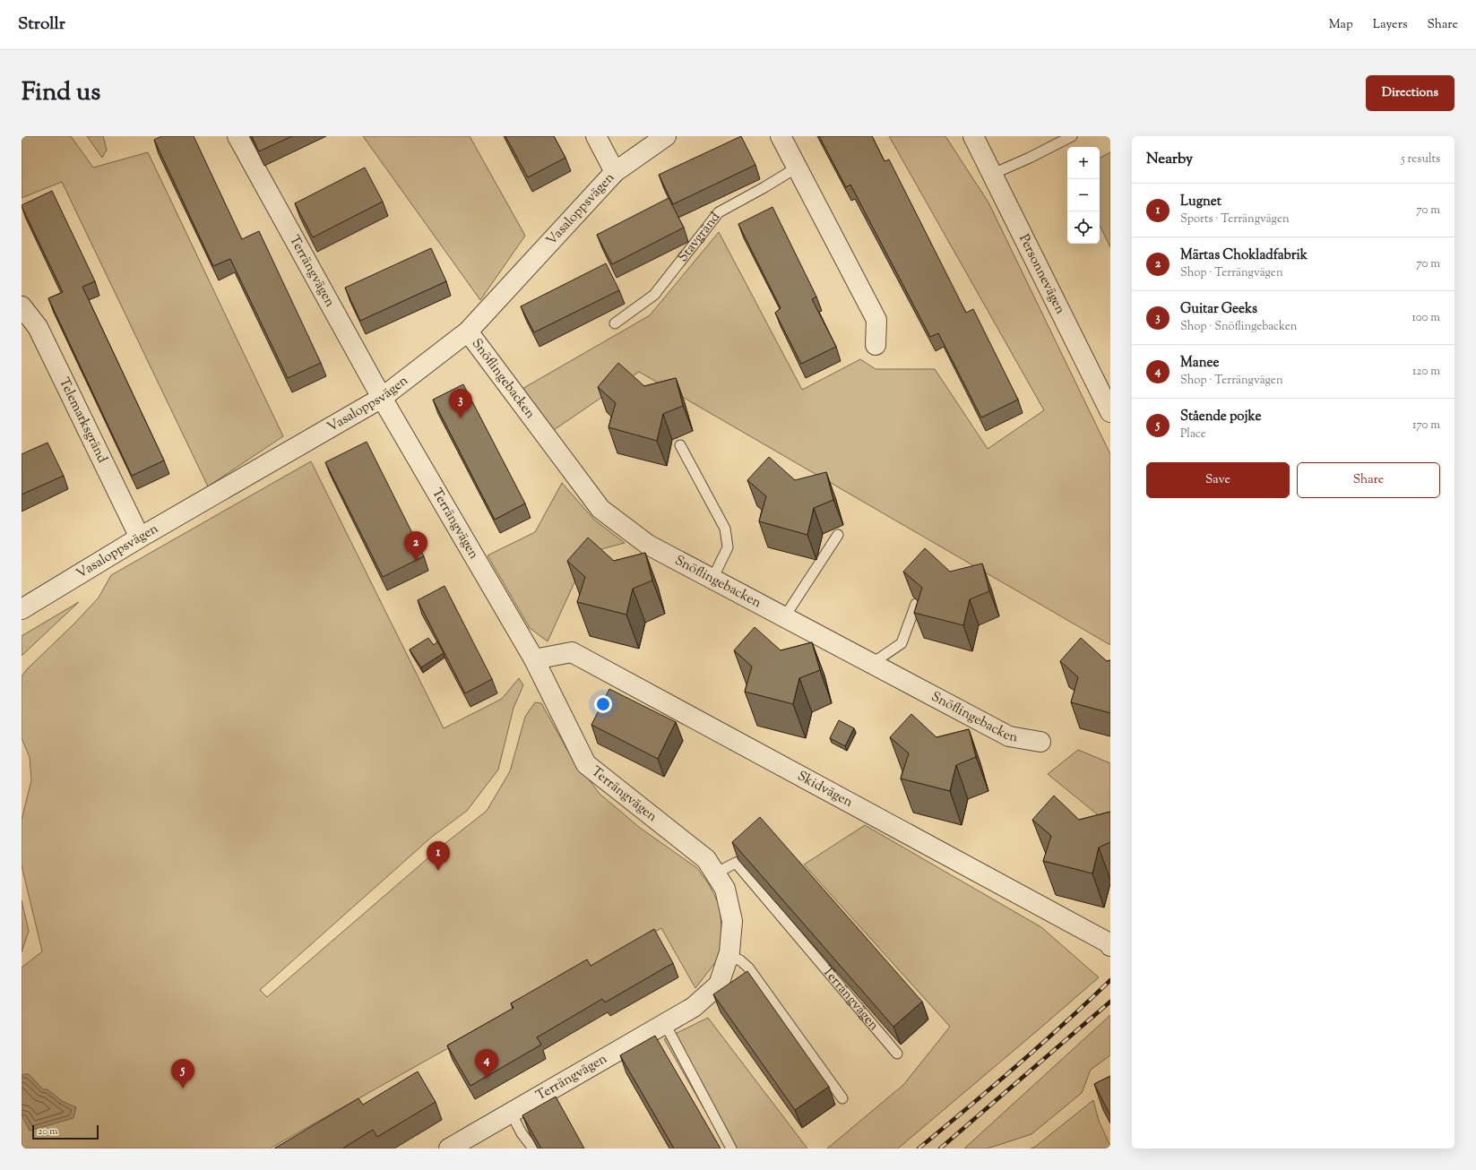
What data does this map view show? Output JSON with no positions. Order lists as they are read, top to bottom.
{
  "streets": {
    "street": [
      "Vasaloppsvägen",
      "Terrängvägen",
      "Personnevägen",
      "Snöflingebacken",
      "Telemarksgränd",
      "Skidvägen"
    ],
    "lane": ["Stavgränd"]
  },
  "crossings": [
    ["Vasaloppsvägen", "Terrängvägen"],
    ["Vasaloppsvägen", "Snöflingebacken"],
    ["Vasaloppsvägen", "Telemarksgränd"],
    ["Terrängvägen", "Skidvägen"]
  ],
  "scale_bar": "20 m",
  "page": {
    "header": "Strollr",
    "nav": ["Map", "Layers", "Share"],
    "title": "Find us",
    "buttons": [
      "Directions",
      ["Save", "Share"]
    ],
    "heading": ["Nearby", "5 results"],
    "map_buttons": ["+", "−"],
    "list": [
      {
        "mark": "1",
        "name": "Lugnet",
        "note": "Sports · Terrängvägen",
        "value": "70 m"
      },
      {
        "mark": "2",
        "name": "Märtas Chokladfabrik",
        "note": "Shop · Terrängvägen",
        "value": "70 m"
      },
      {
        "mark": "3",
        "name": "Guitar Geeks",
        "note": "Shop · Snöflingebacken",
        "value": "100 m"
      },
      {
        "mark": "4",
        "name": "Manee",
        "note": "Shop · Terrängvägen",
        "value": "120 m"
      },
      {
        "mark": "5",
        "name": "Stående pojke",
        "note": "Place",
        "value": "170 m"
      }
    ],
    "pins": [
      "3",
      "2",
      "1",
      "4",
      "5"
    ],
    "scale": "20 m"
  }
}
